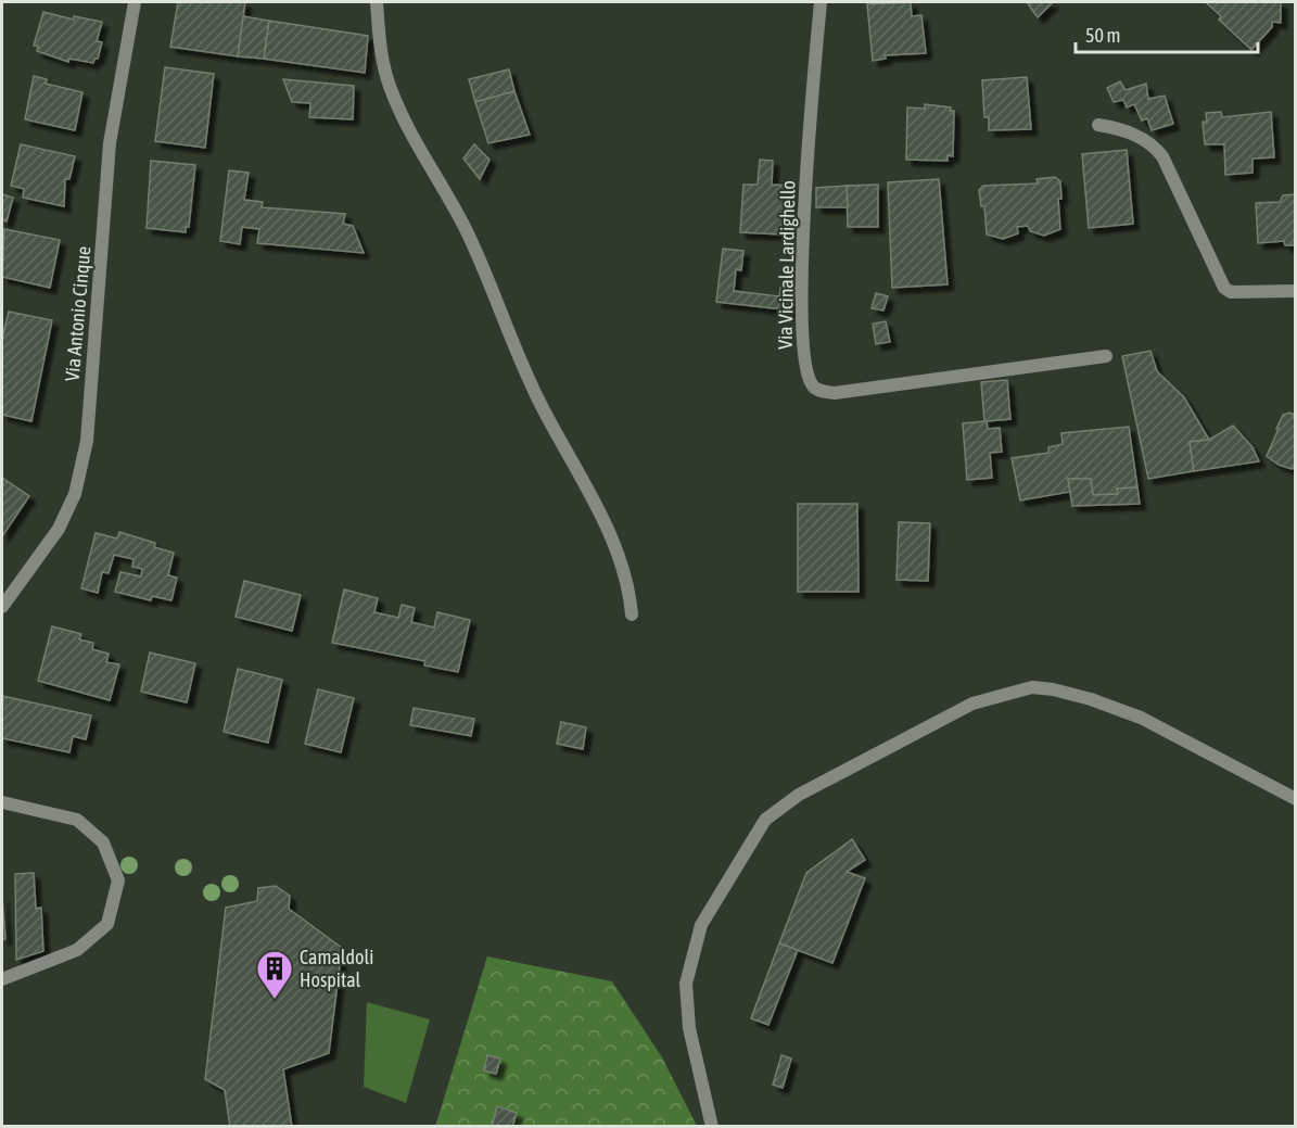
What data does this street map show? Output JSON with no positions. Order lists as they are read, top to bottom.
{
  "streets": {
    "street": ["Via Vicinale Lardighello", "Via Antonio Cinque"]
  },
  "places": {
    "building": ["Camaldoli Hospital"]
  },
  "scale_bar": "50 m"
}
